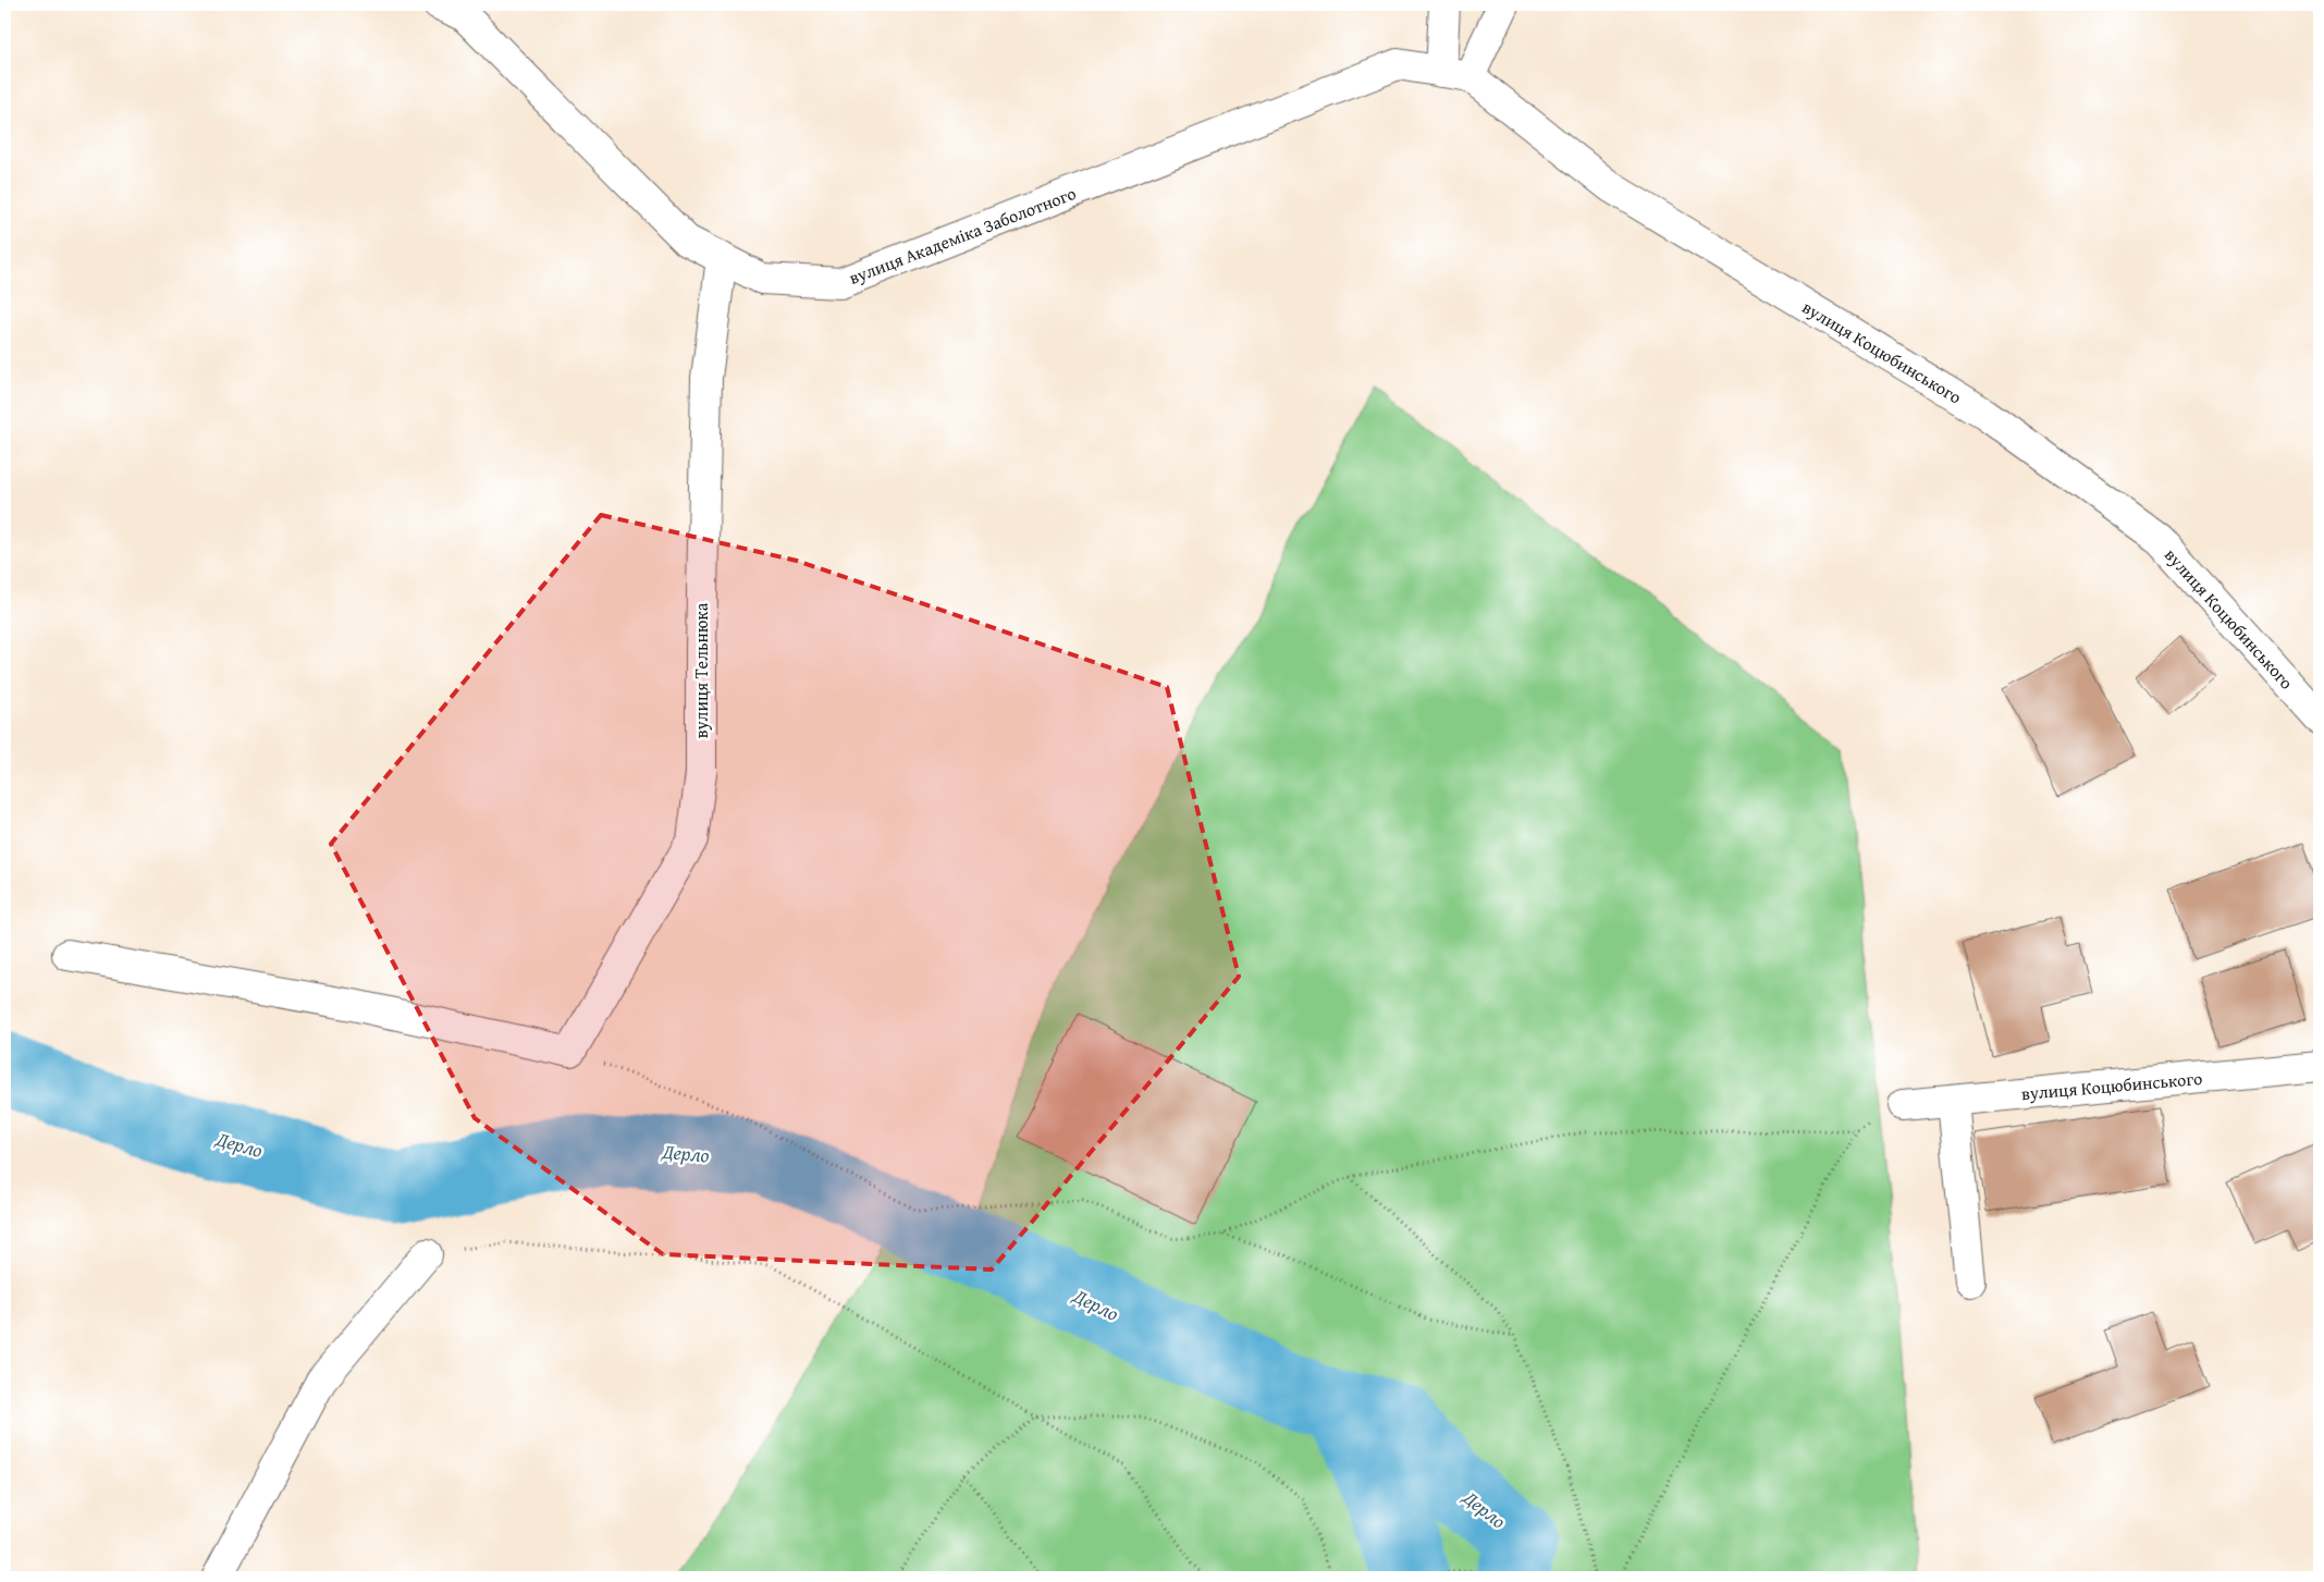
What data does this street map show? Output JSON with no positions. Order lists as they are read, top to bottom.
{
  "streets": {
    "street": ["вулиця Академіка Заболотного", "вулиця Коцюбинського", "вулиця Тельнюка"]
  },
  "crossings": [
    ["вулиця Академіка Заболотного", "вулиця Коцюбинського"],
    ["вулиця Академіка Заболотного", "вулиця Тельнюка"]
  ],
  "water": ["Дерло"]
}
